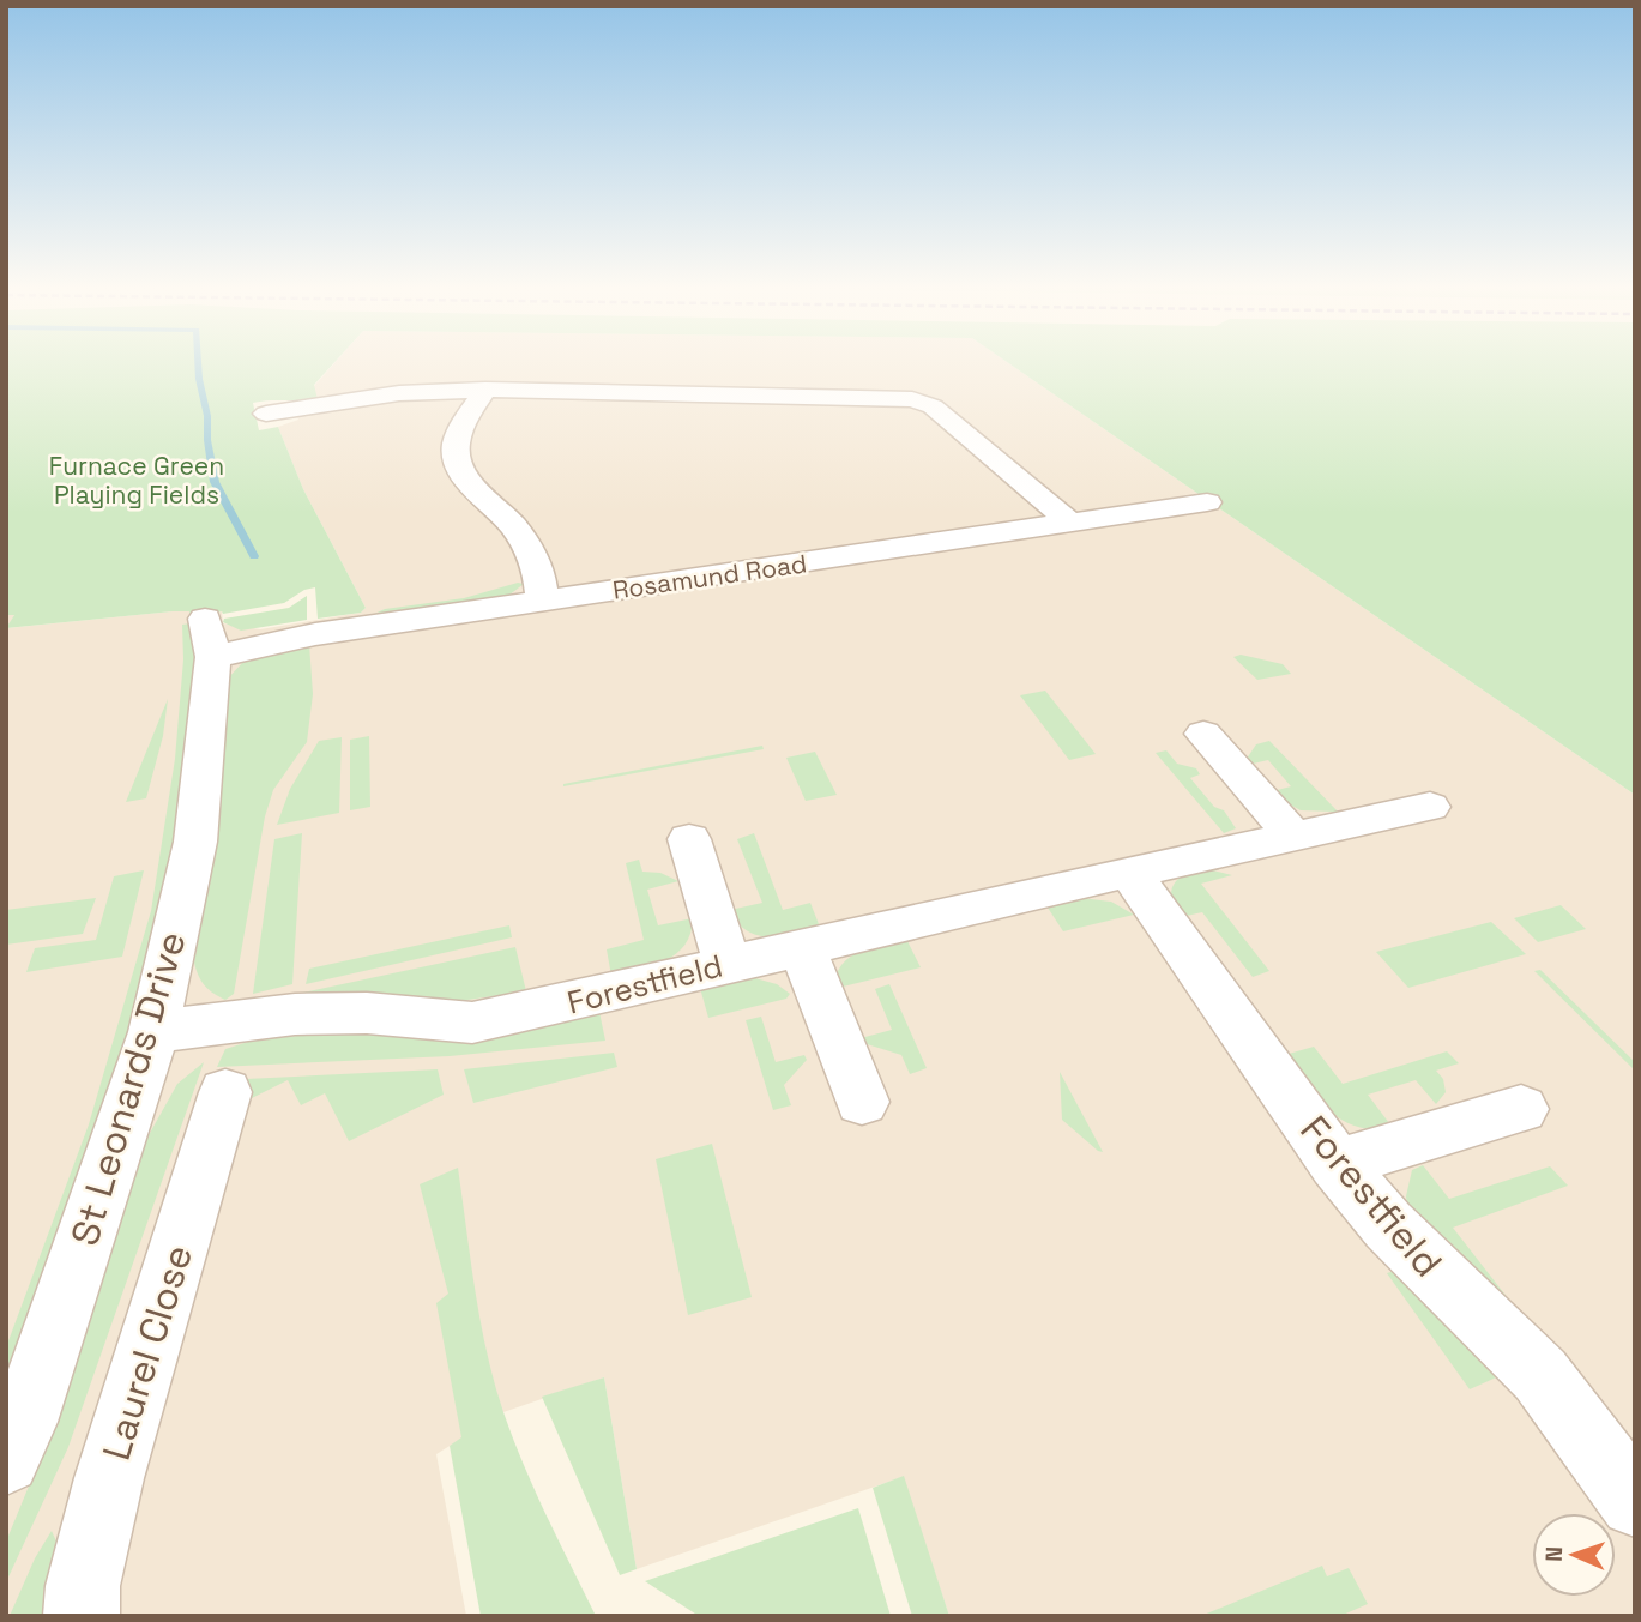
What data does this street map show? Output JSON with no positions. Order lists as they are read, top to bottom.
{
  "streets": {
    "street": [
      "Rosamund Road",
      "Forestfield",
      "St Leonards Drive",
      "Laurel Close"
    ]
  },
  "crossings": [
    ["Rosamund Road", "St Leonards Drive"],
    ["Forestfield", "St Leonards Drive"]
  ],
  "parks": ["Furnace Green Playing Fields"],
  "north": "left"
}
